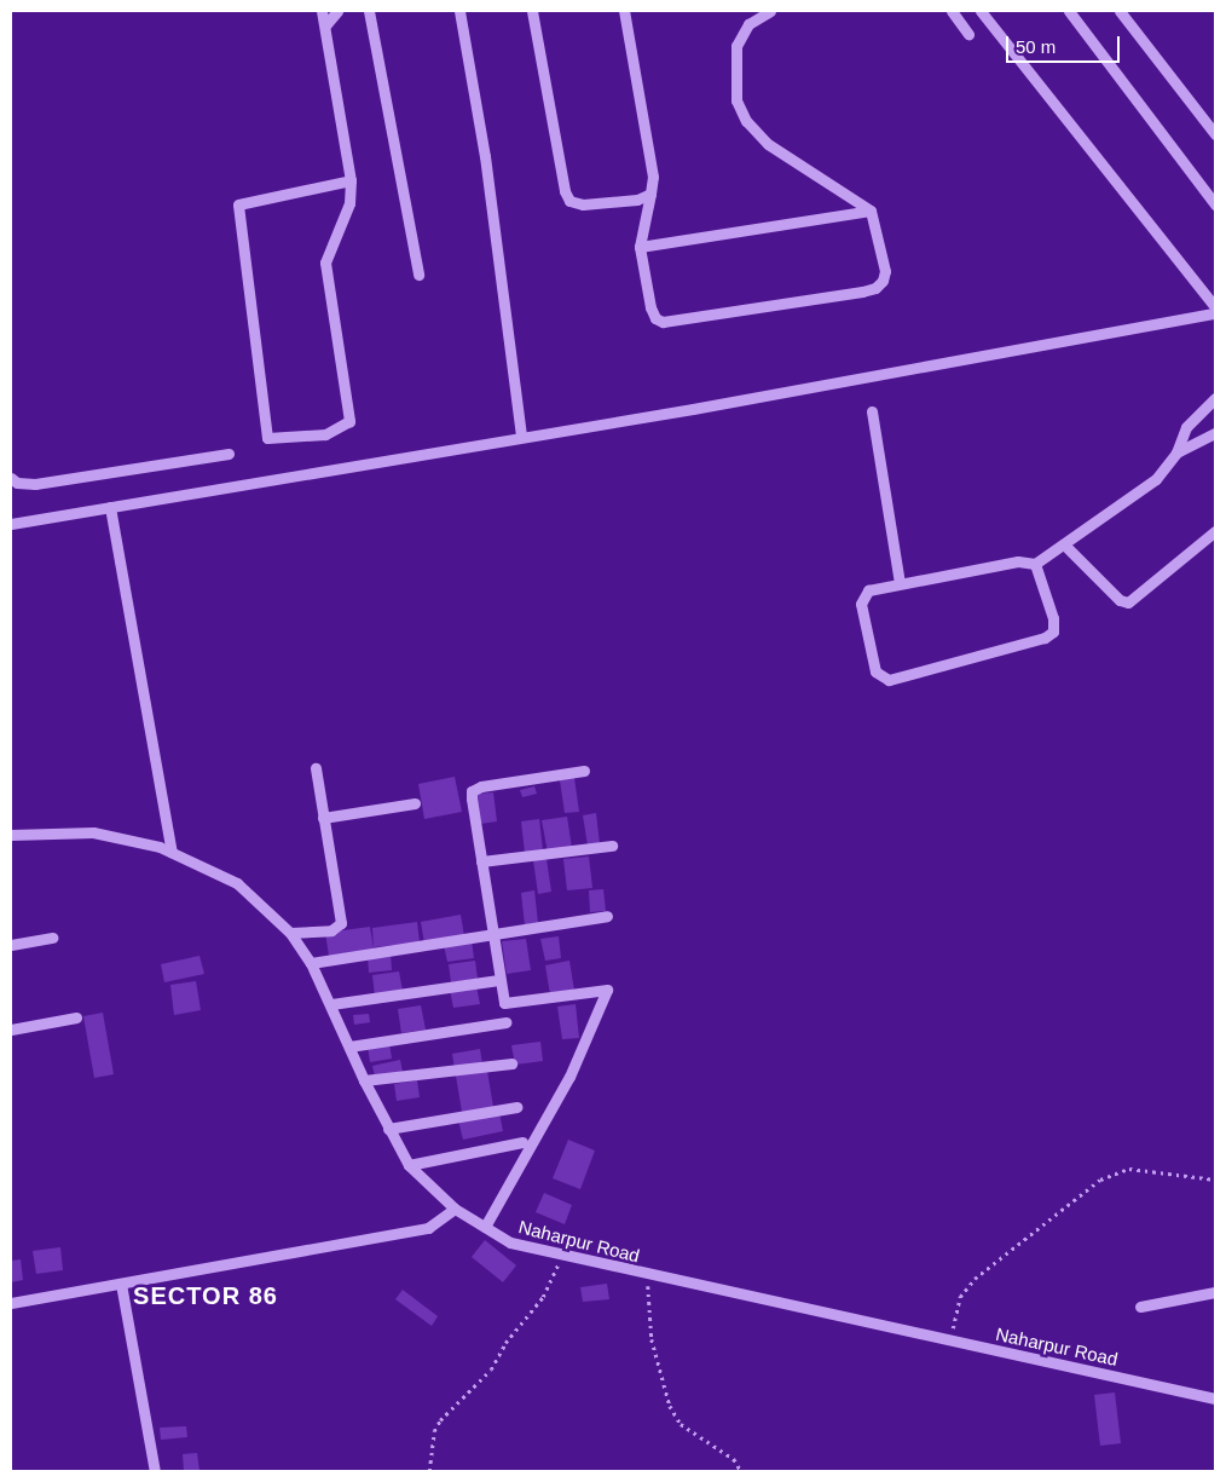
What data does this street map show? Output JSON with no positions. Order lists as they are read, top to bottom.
{
  "streets": {
    "street": ["Naharpur Road"]
  },
  "districts": ["SECTOR 86"],
  "scale_bar": "50 m"
}
